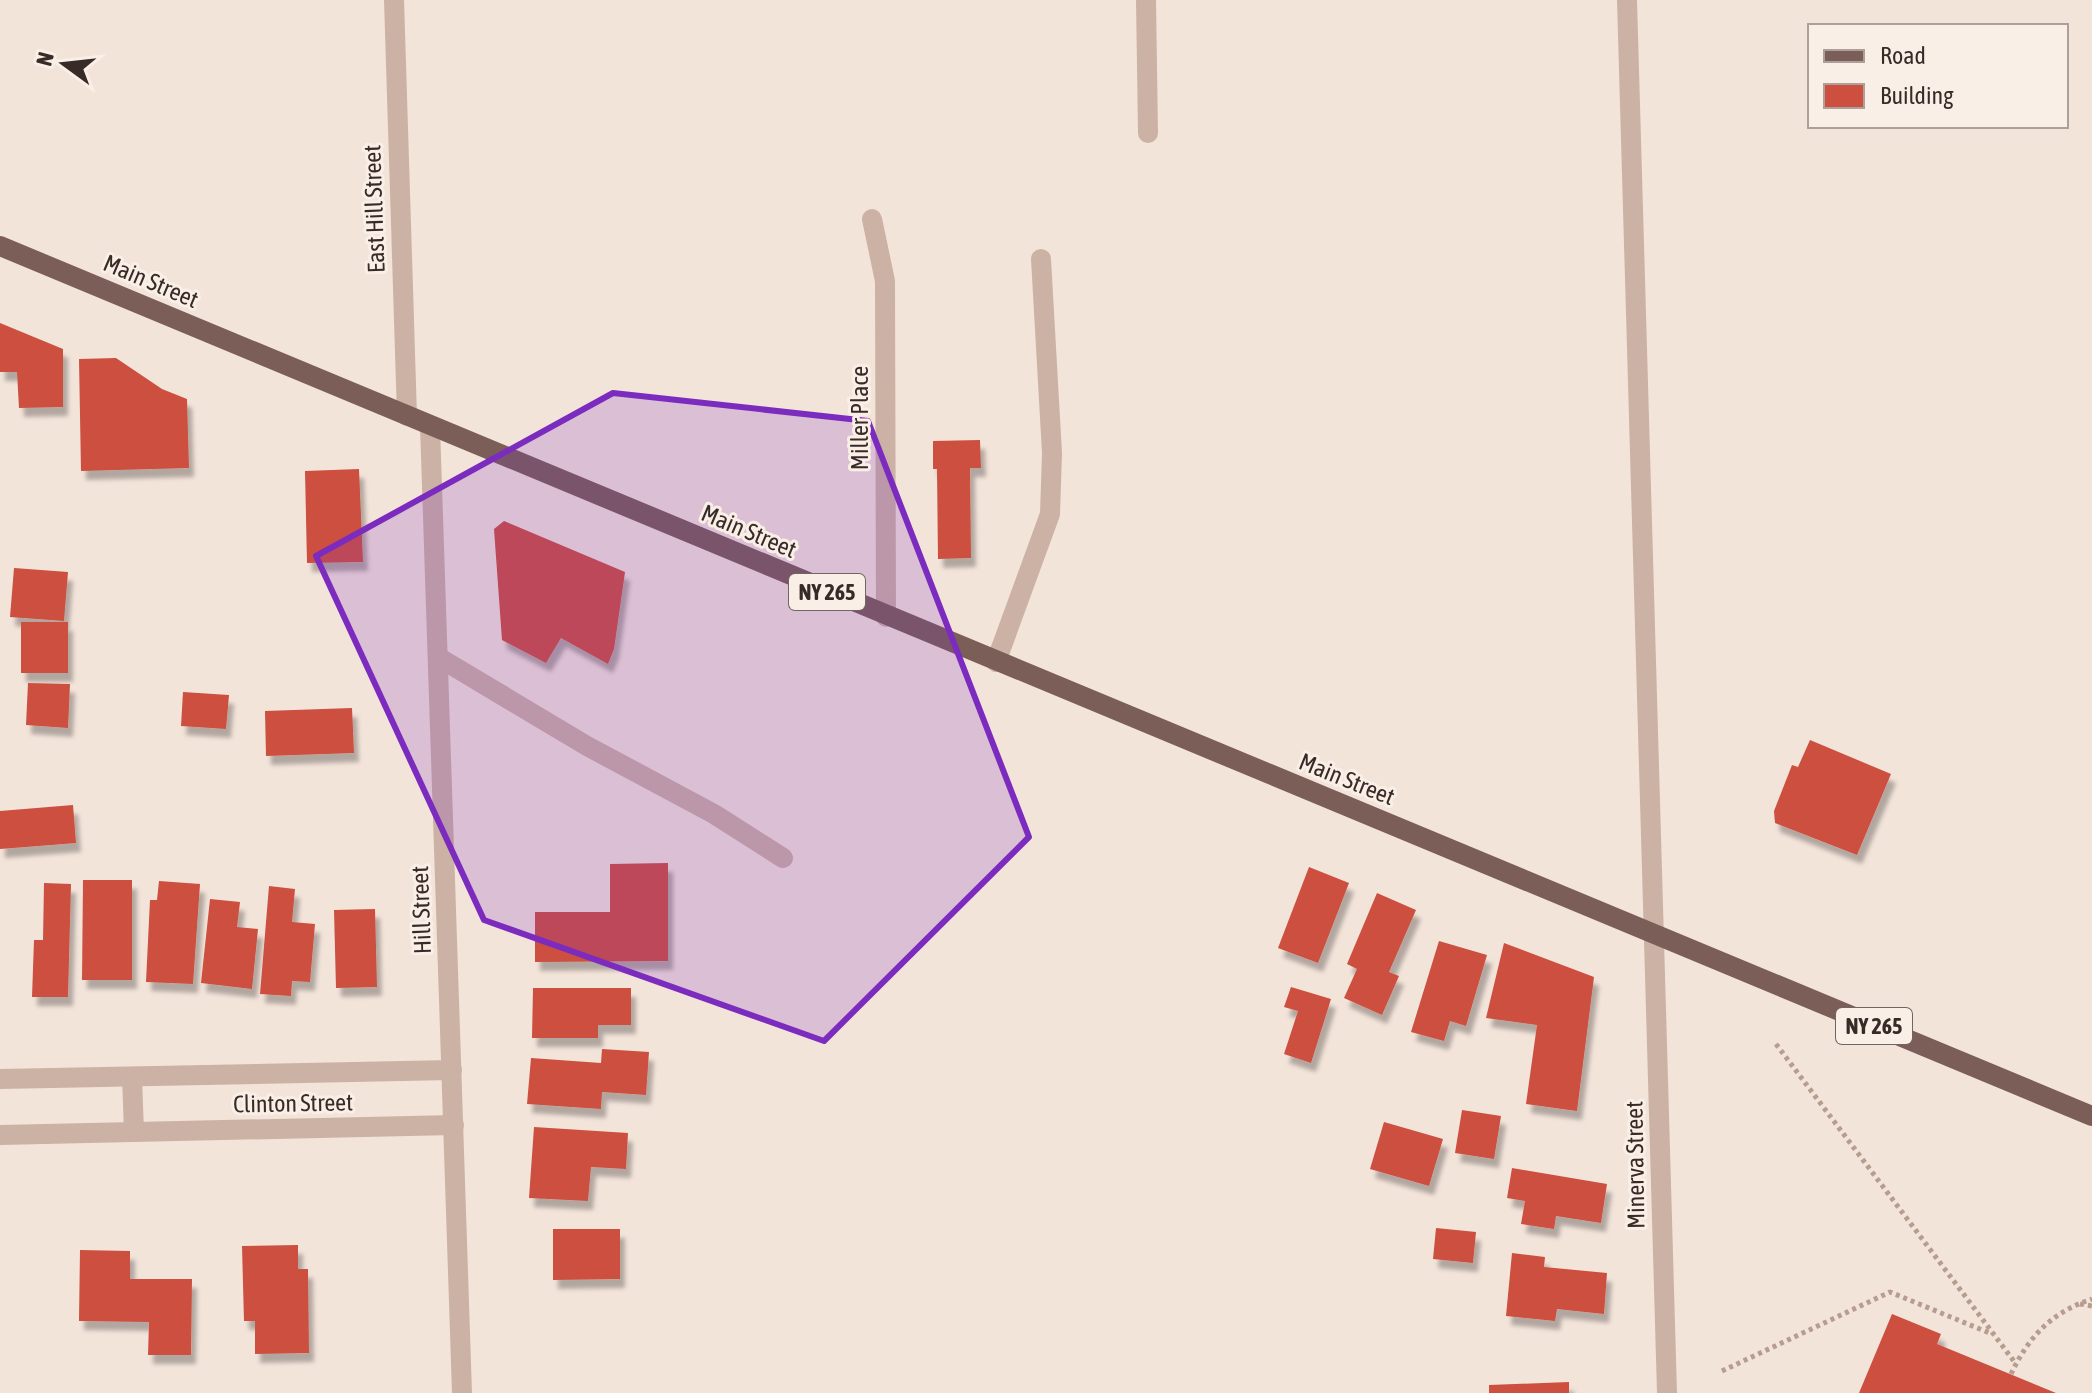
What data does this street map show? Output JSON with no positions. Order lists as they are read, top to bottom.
{
  "streets": {
    "main road": ["Main Street", "NY 265"],
    "street": [
      "East Hill Street",
      "Miller Place",
      "Hill Street",
      "Clinton Street",
      "Minerva Street"
    ]
  },
  "crossings": [
    ["East Hill Street", "Main Street"],
    ["Main Street", "Miller Place"],
    ["Main Street", "NY 265"],
    ["Main Street", "Hill Street"],
    ["Main Street", "Minerva Street"],
    ["NY 265", "Minerva Street"],
    ["Hill Street", "Clinton Street"]
  ],
  "legend": ["Road", "Building"],
  "north": "left"
}
